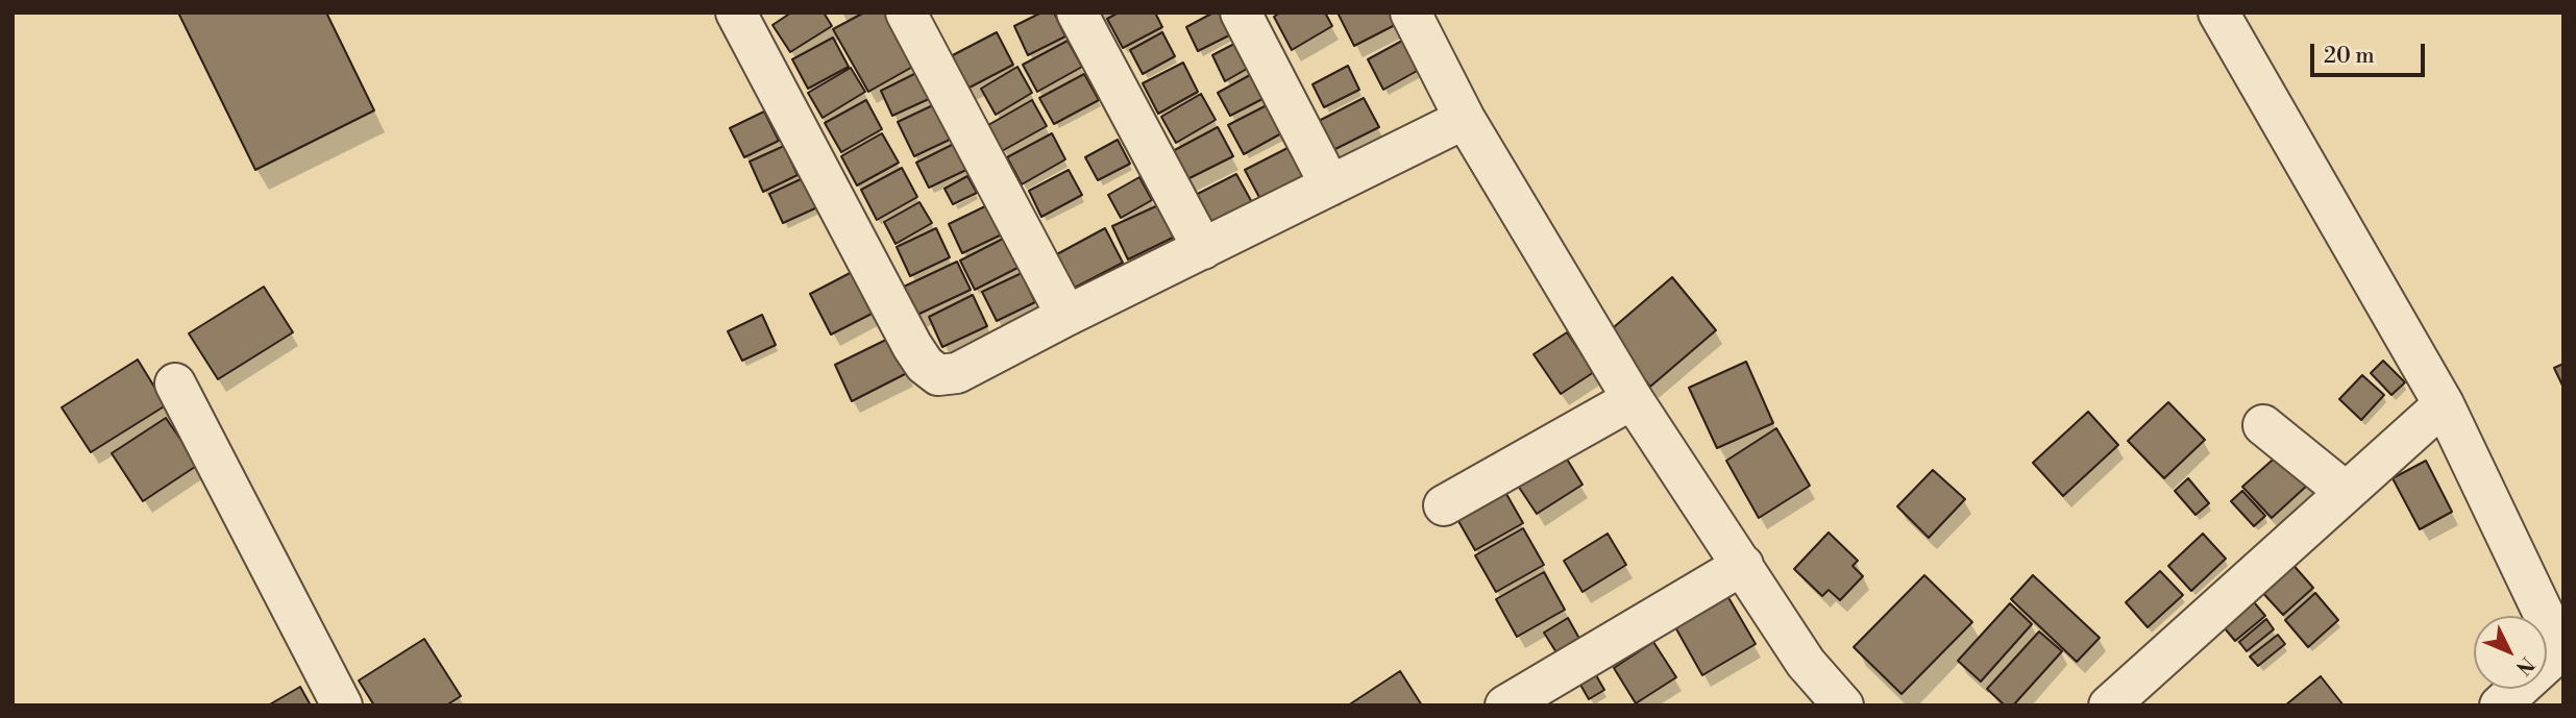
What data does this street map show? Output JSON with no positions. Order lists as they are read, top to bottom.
{
  "scale_bar": "20 m",
  "north": "bottom right"
}
